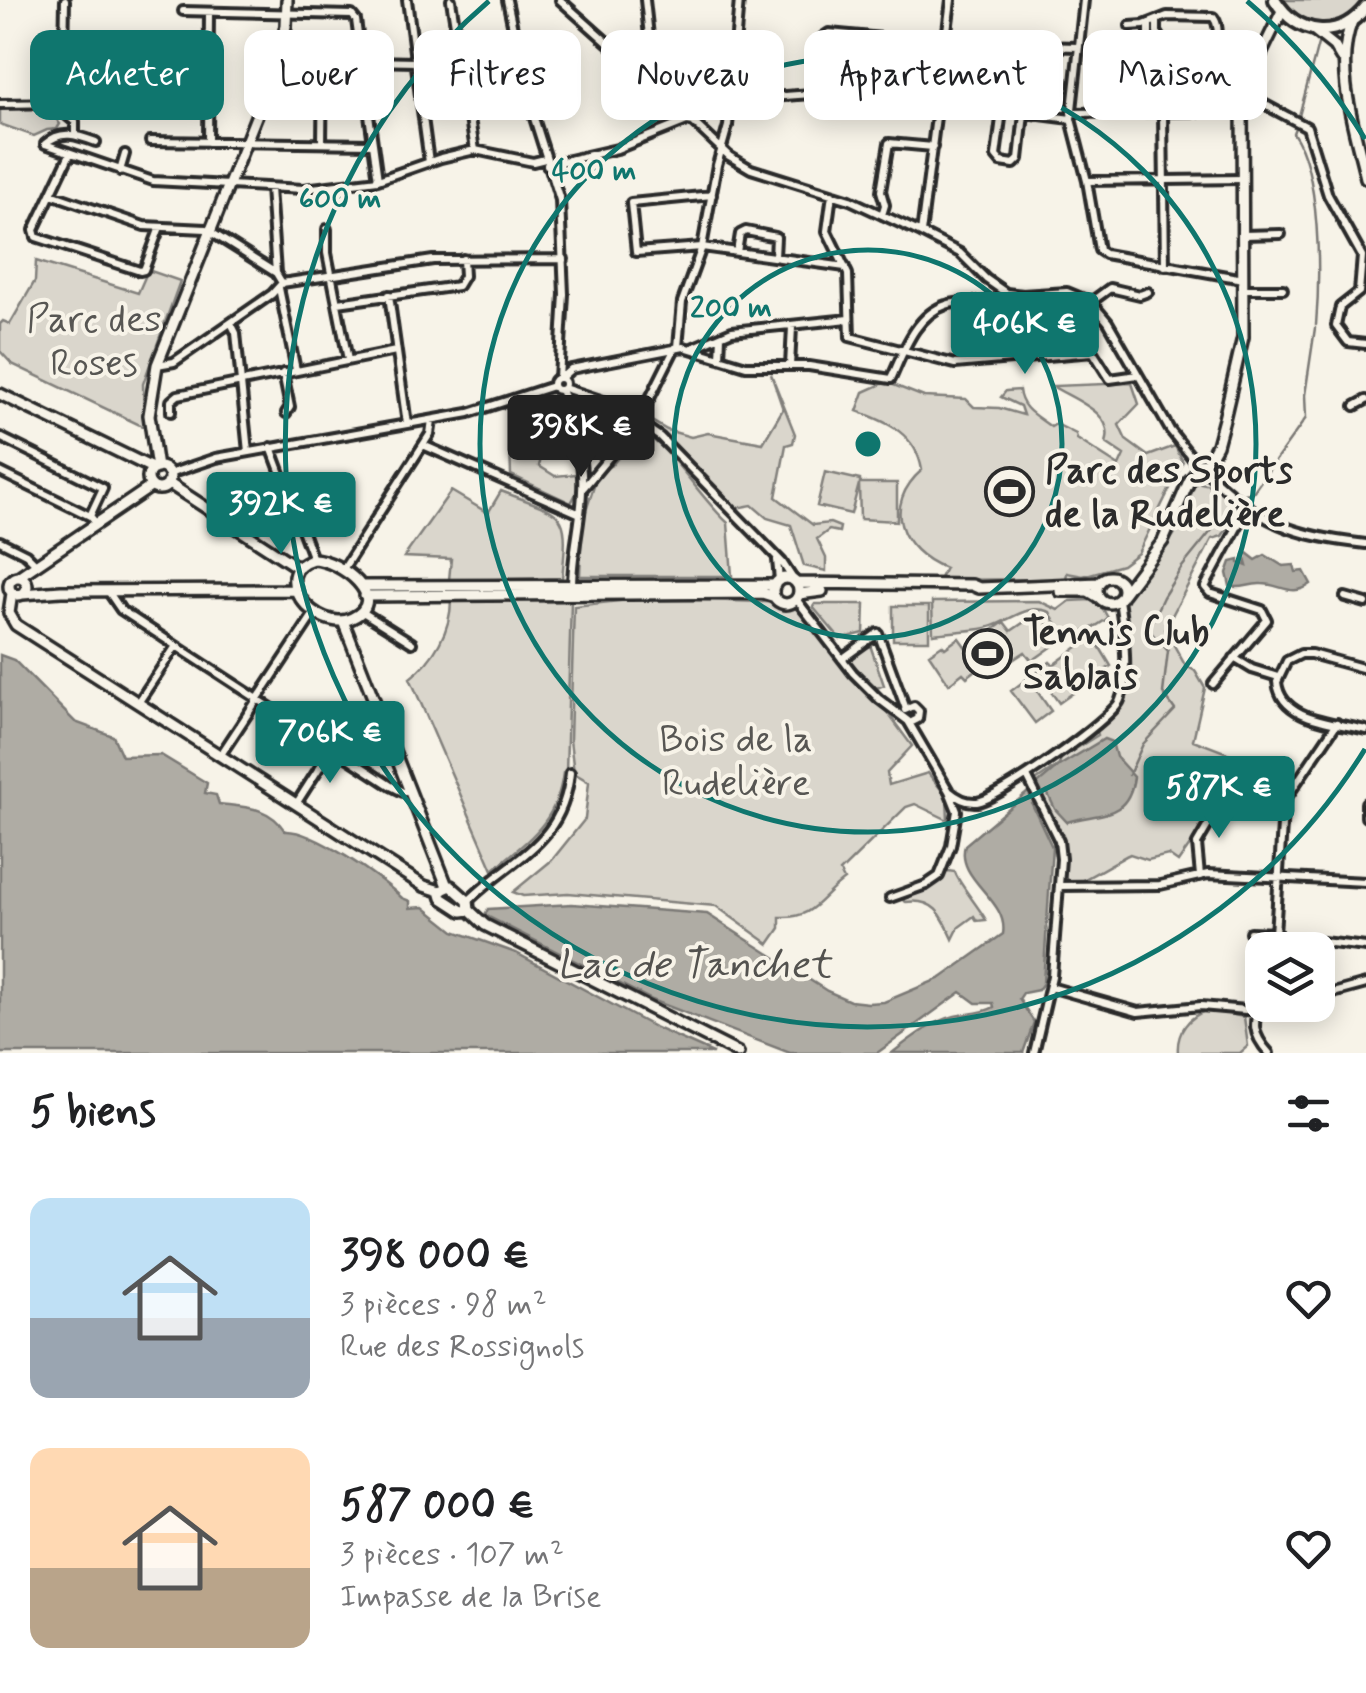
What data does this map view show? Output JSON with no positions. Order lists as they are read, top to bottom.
{
  "water": ["Lac de Tanchet"],
  "parks": ["Parc des Roses", "Bois de la Rudelière"],
  "places": {
    "sports": ["Parc des Sports de la Rudelière", "Tennis Club Sablais"]
  },
  "page": {
    "chip": [
      "Acheter",
      "Louer",
      "Filtres",
      "Nouveau",
      "Appartement",
      "Maison"
    ],
    "price": [
      "406K €",
      "398K €",
      "392K €",
      "706K €",
      "587K €"
    ],
    "heading": "5 biens",
    "list": [
      {
        "name": "398 000 €",
        "note": "3 pièces · 98 m² · Rue des Rossignols"
      },
      {
        "name": "587 000 €",
        "note": "3 pièces · 107 m² · Impasse de la Brise"
      }
    ]
  },
  "rings": ["400 m", "600 m", "200 m"]
}
